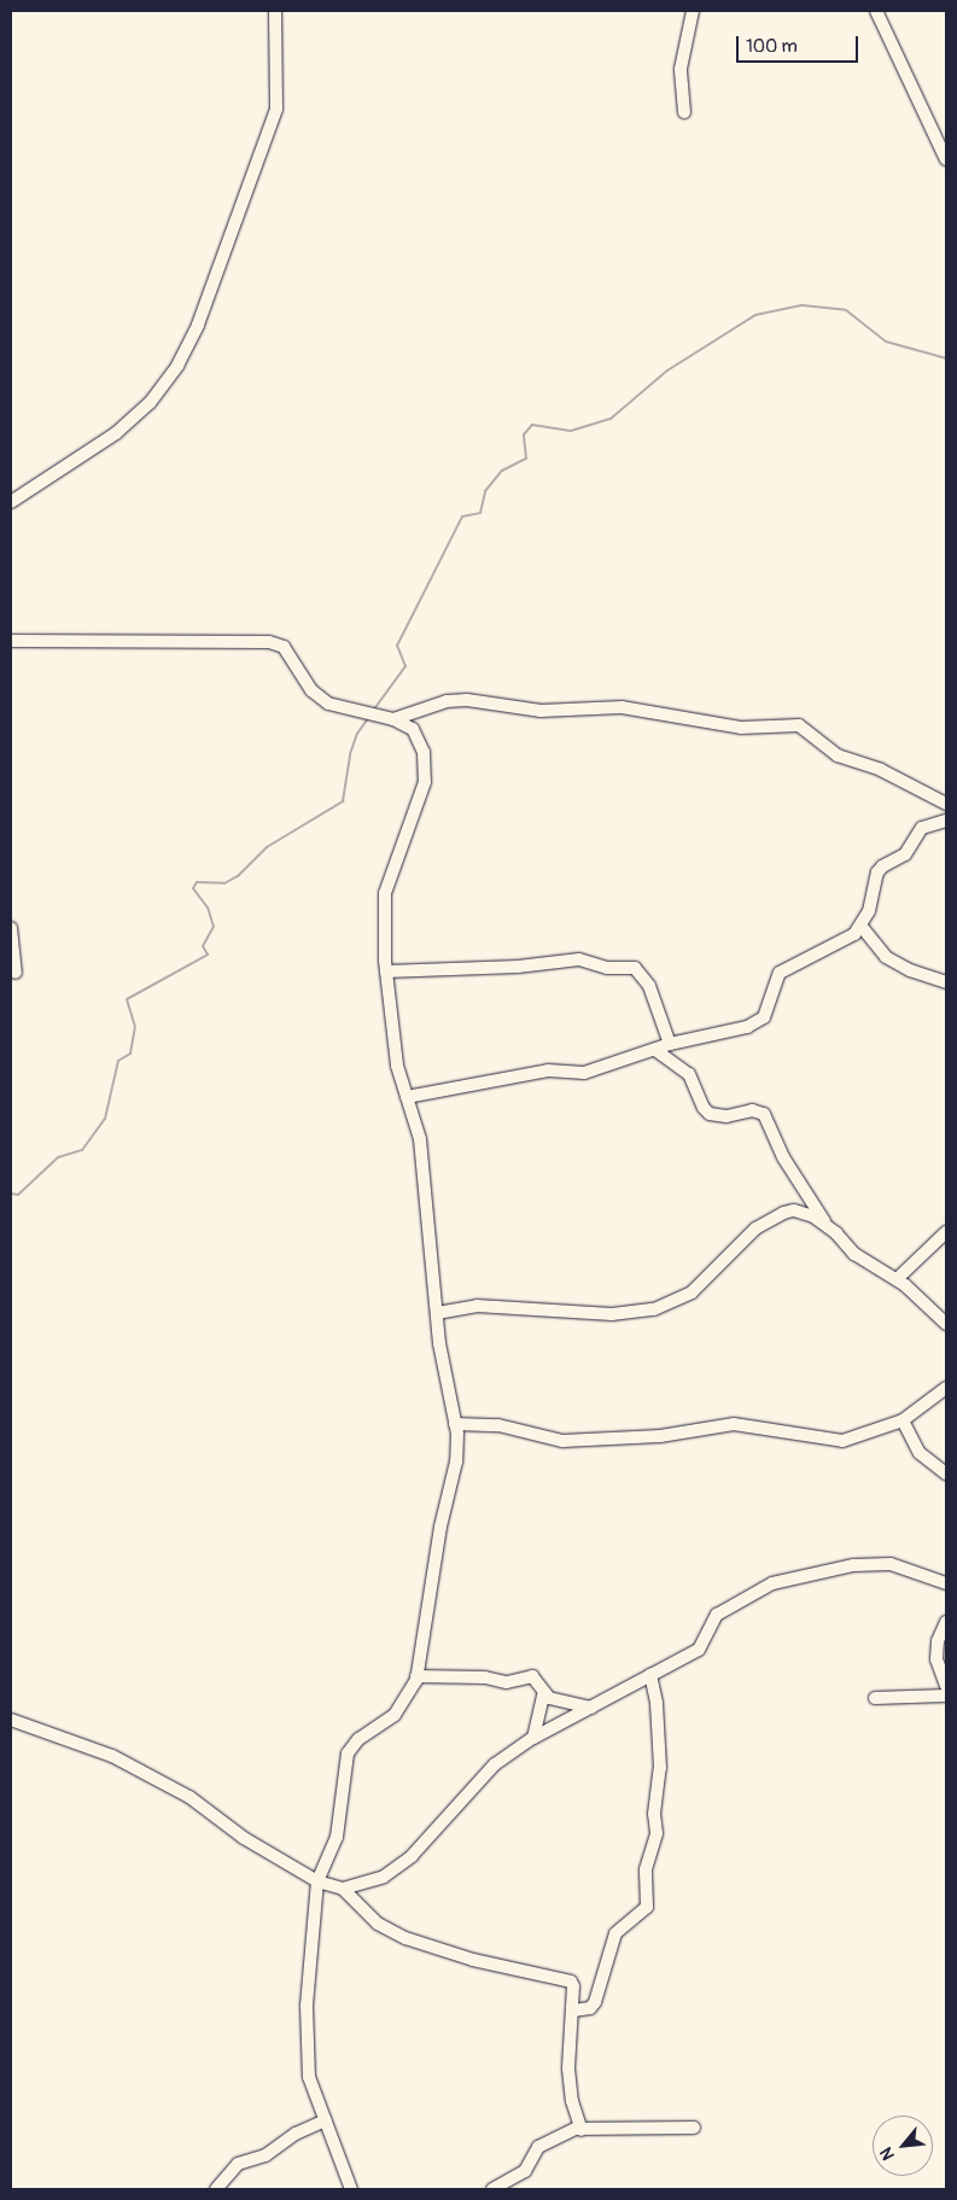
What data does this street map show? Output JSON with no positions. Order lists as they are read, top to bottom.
{
  "scale_bar": "100 m",
  "north": "bottom left"
}
